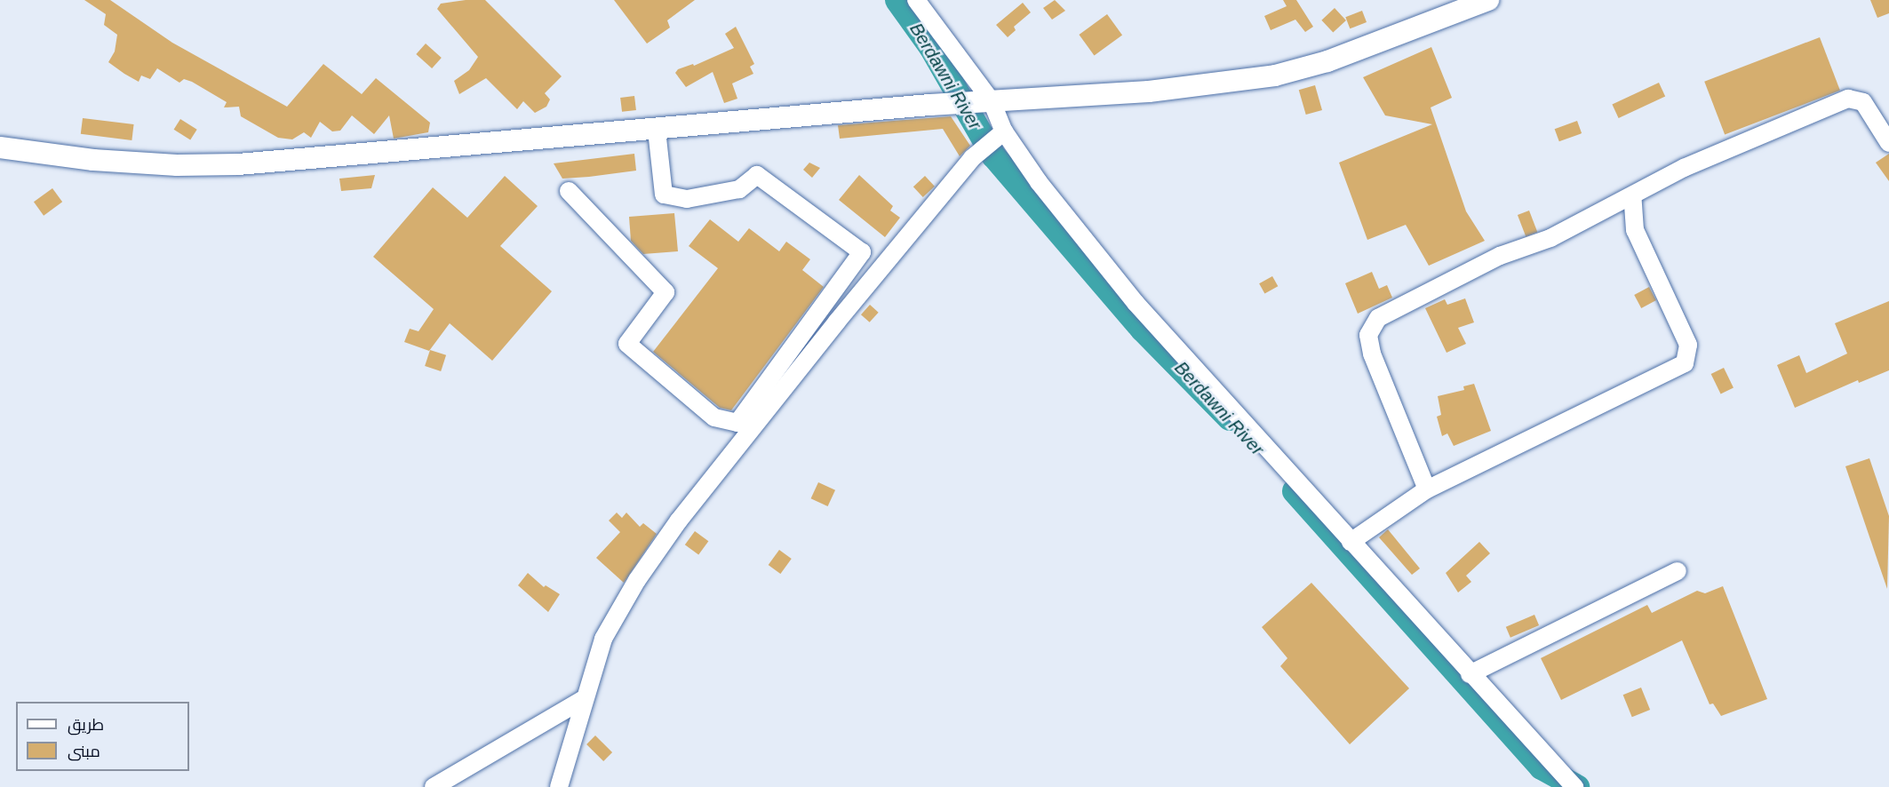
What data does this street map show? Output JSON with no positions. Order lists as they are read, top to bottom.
{
  "water": ["Berdawni River"],
  "legend": ["طريق", "مبنى"]
}
